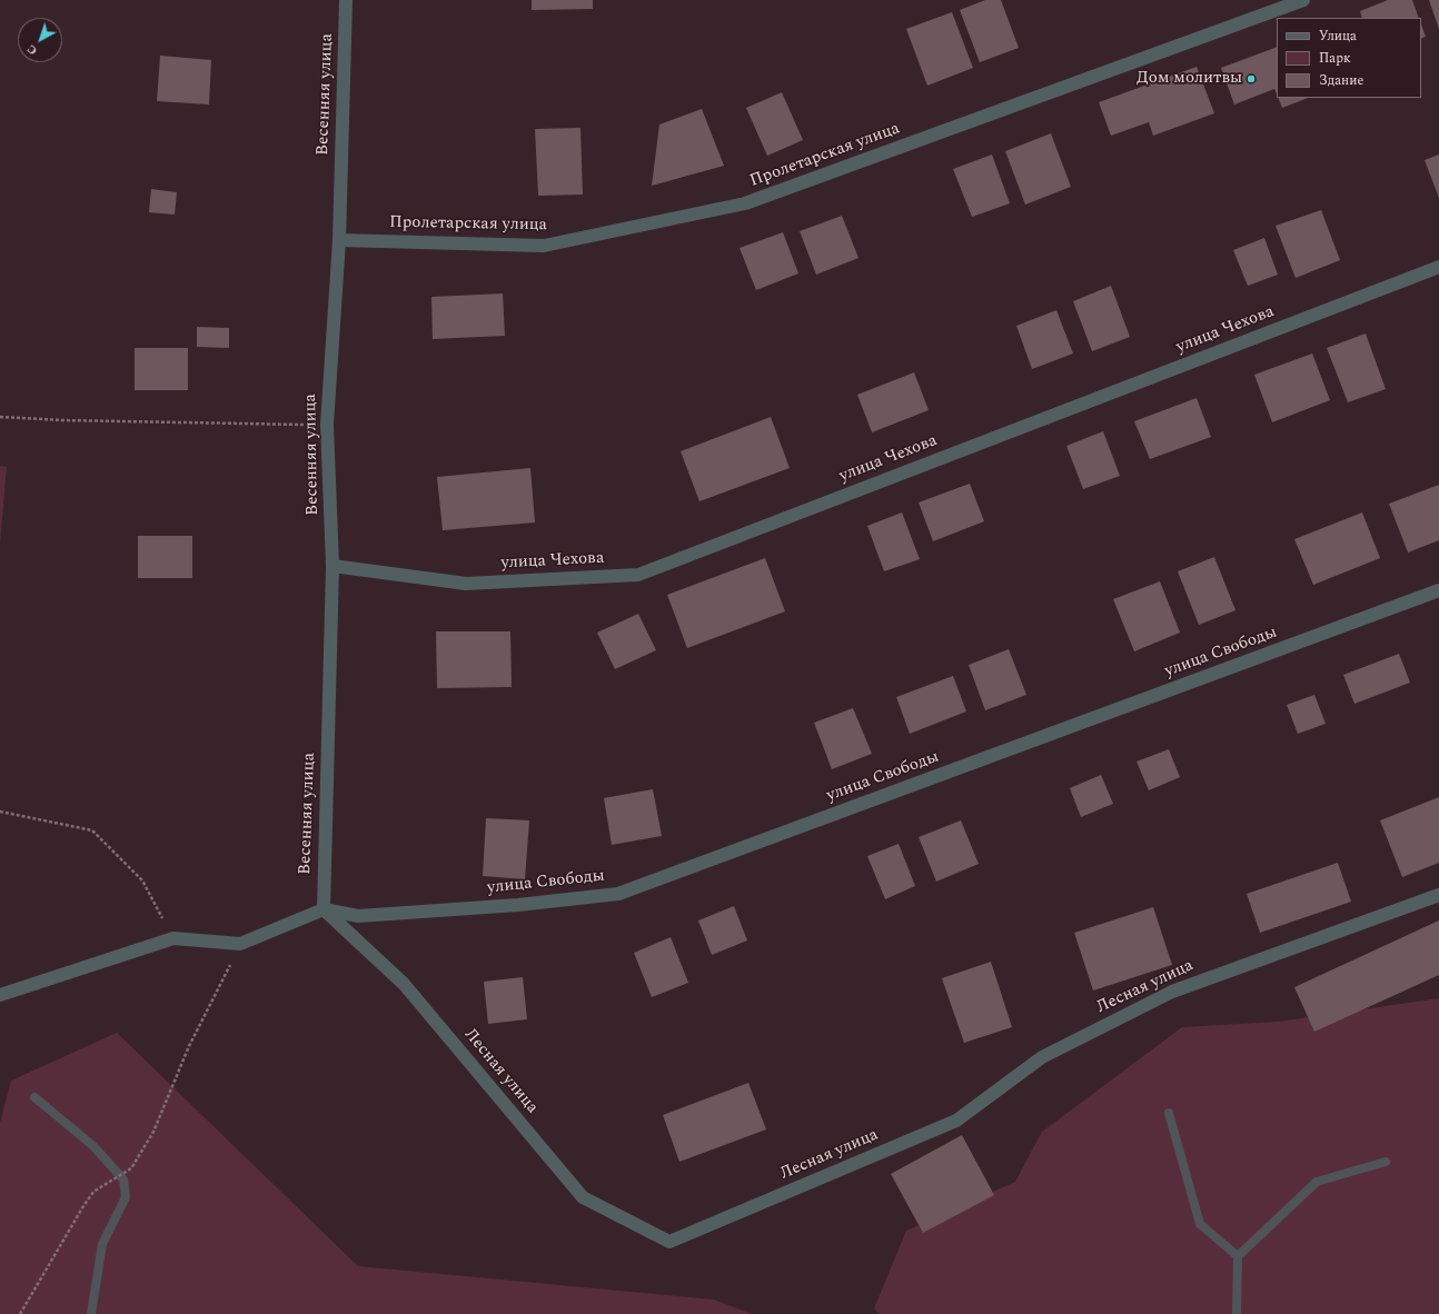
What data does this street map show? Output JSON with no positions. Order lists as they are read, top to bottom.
{
  "streets": {
    "street": [
      "Весенняя улица",
      "Пролетарская улица",
      "улица Чехова",
      "улица Свободы",
      "Лесная улица"
    ]
  },
  "crossings": [
    ["Весенняя улица", "Пролетарская улица"],
    ["Весенняя улица", "улица Чехова"],
    ["Весенняя улица", "улица Свободы"],
    ["Весенняя улица", "Лесная улица"],
    ["улица Свободы", "Лесная улица"]
  ],
  "places": ["Дом молитвы"],
  "legend": ["Улица", "Парк", "Здание"],
  "north": "bottom left"
}
